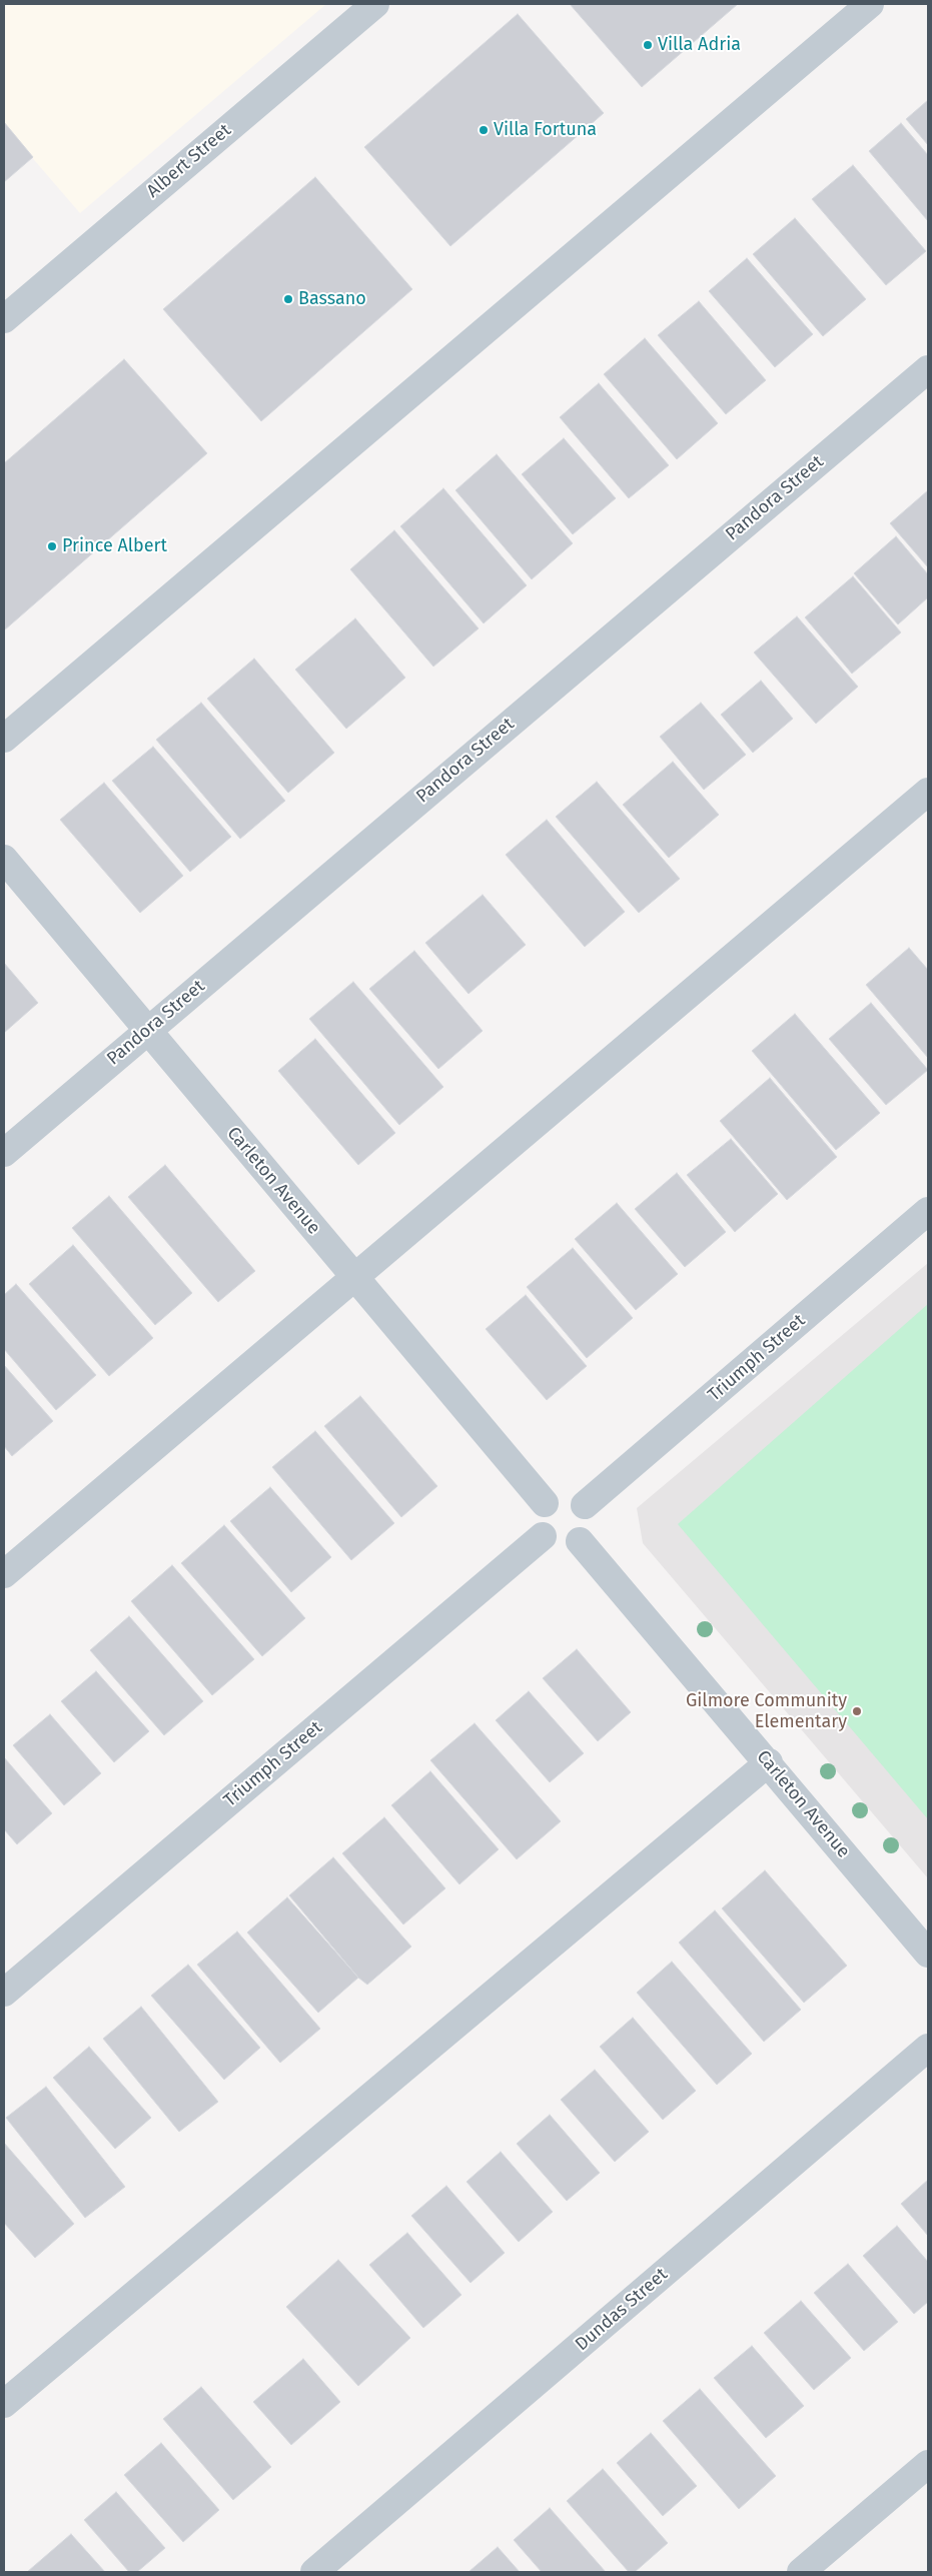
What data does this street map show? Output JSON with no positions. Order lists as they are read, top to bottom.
{
  "streets": {
    "street": [
      "Albert Street",
      "Pandora Street",
      "Carleton Avenue",
      "Triumph Street",
      "Dundas Street"
    ]
  },
  "crossings": [
    ["Pandora Street", "Carleton Avenue"],
    ["Carleton Avenue", "Triumph Street"]
  ],
  "places": [
    "Villa Adria",
    "Villa Fortuna",
    "Bassano",
    "Prince Albert",
    "Gilmore Community Elementary"
  ]
}
